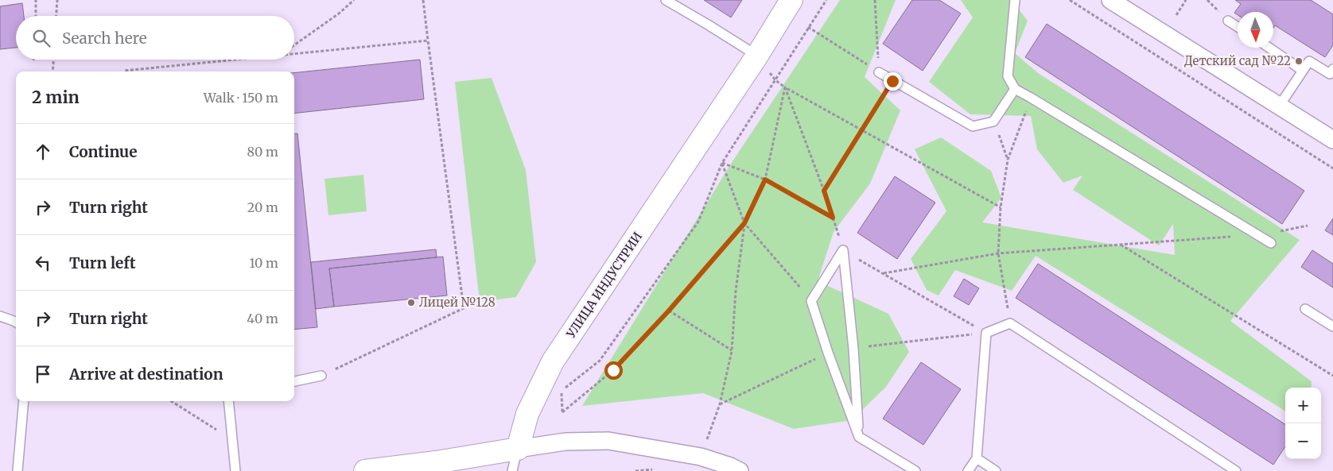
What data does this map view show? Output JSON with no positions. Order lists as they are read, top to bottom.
{
  "streets": {
    "street": ["УЛИЦА ИНДУСТРИИ"]
  },
  "places": ["Детский сад №22", "Лицей №128"],
  "north": "bottom",
  "page": {
    "search": "Search here",
    "heading": ["2 min", "Walk · 150 m"],
    "list": [
      ["Continue", "80 m"],
      ["Turn right", "20 m"],
      ["Turn left", "10 m"],
      ["Turn right", "40 m"],
      "Arrive at destination"
    ],
    "map_buttons": ["+", "−"]
  }
}
